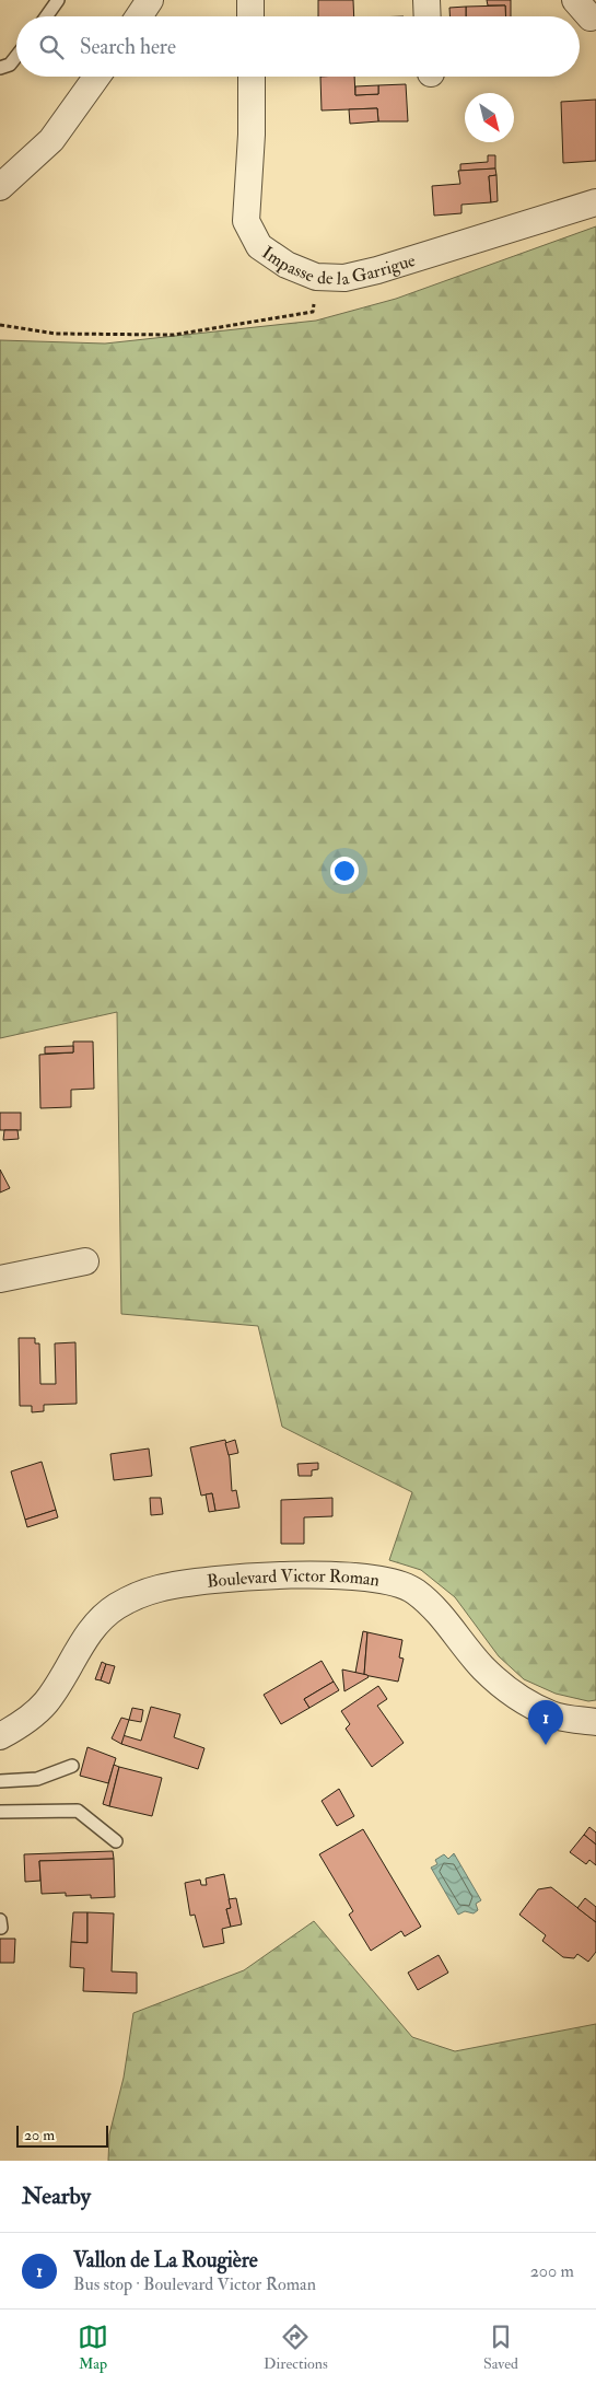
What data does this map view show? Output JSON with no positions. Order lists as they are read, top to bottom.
{
  "streets": {
    "street": ["Impasse de la Garrigue", "Boulevard Victor Roman"]
  },
  "scale_bar": "20 m",
  "north": "bottom right",
  "page": {
    "search": "Search here",
    "pins": "1",
    "scale": "20 m",
    "heading": "Nearby",
    "list": [
      {
        "mark": "1",
        "name": "Vallon de La Rougière",
        "note": "Bus stop · Boulevard Victor Roman",
        "value": "200 m"
      }
    ],
    "nav": ["Map", "Directions", "Saved"]
  }
}
